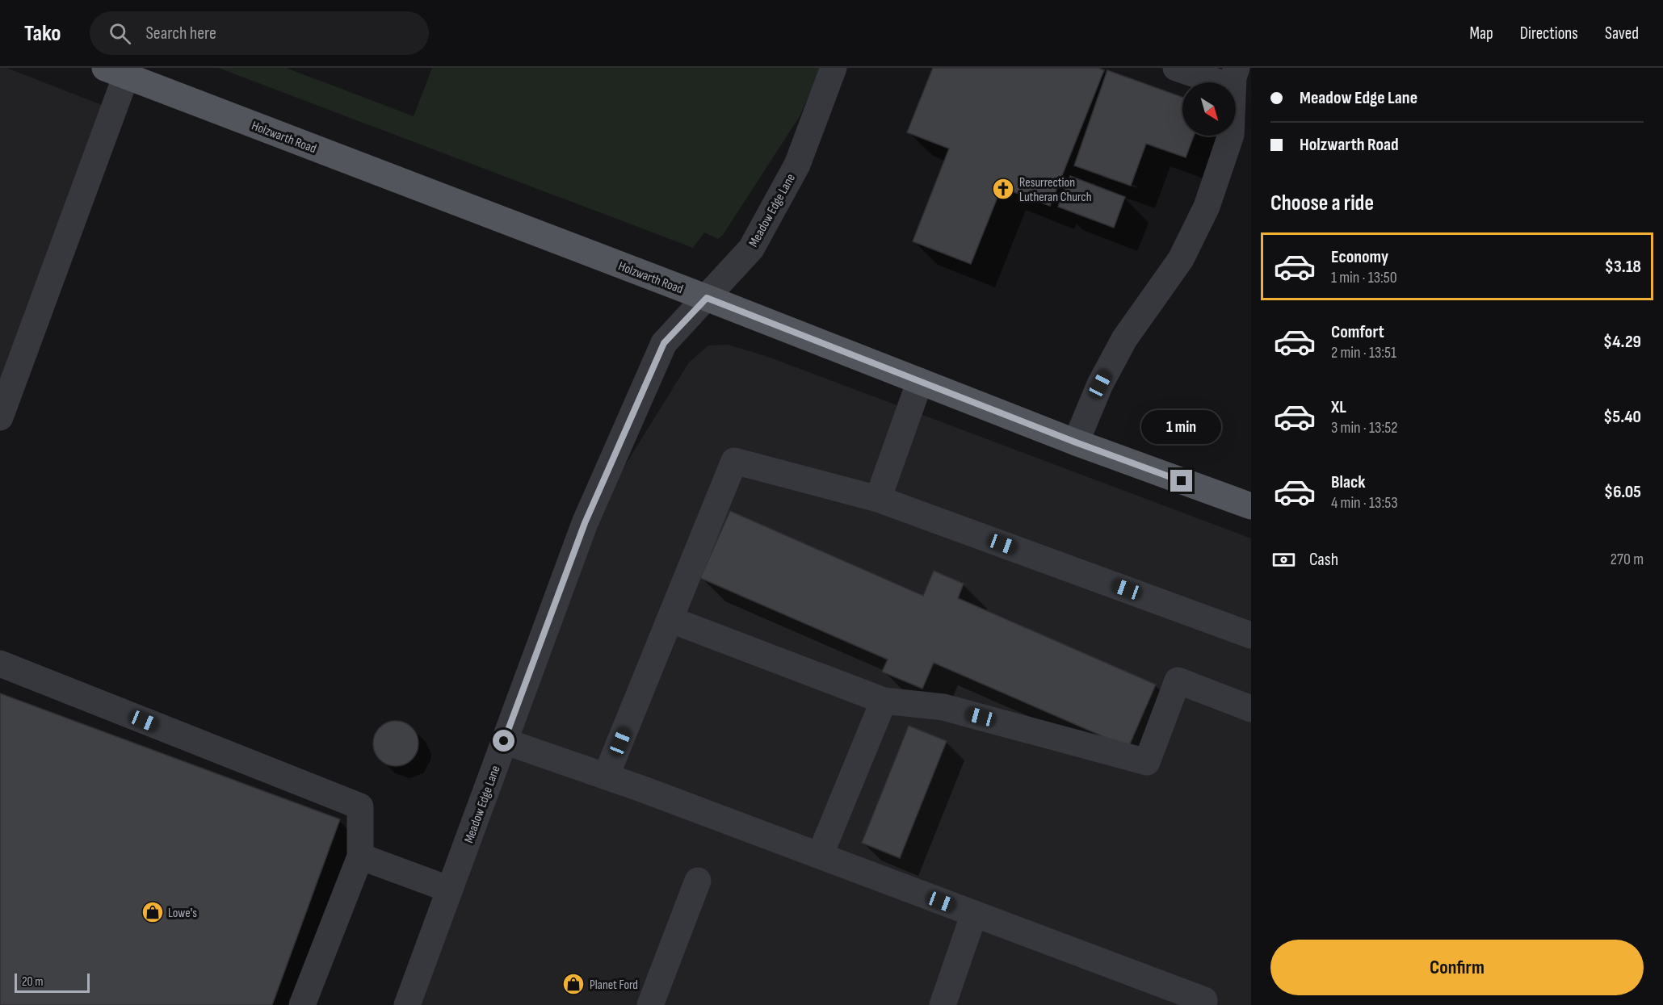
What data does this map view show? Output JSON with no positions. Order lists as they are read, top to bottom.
{
  "streets": {
    "main road": ["Holzwarth Road"],
    "street": ["Meadow Edge Lane"]
  },
  "crossings": [
    ["Holzwarth Road", "Meadow Edge Lane"]
  ],
  "places": {
    "church": ["Resurrection Lutheran Church"],
    "shop": ["Lowe's", "Planet Ford"]
  },
  "scale_bar": "20 m",
  "north": "bottom right",
  "page": {
    "header": "Tako",
    "search": "Search here",
    "nav": ["Map", "Directions", "Saved"],
    "banner": ["Meadow Edge Lane", "Holzwarth Road"],
    "heading": "Choose a ride",
    "list": [
      {
        "name": "Economy",
        "note": "1 min · 13:50",
        "value": "$3.18"
      },
      {
        "name": "Comfort",
        "note": "2 min · 13:51",
        "value": "$4.29"
      },
      {
        "name": "XL",
        "note": "3 min · 13:52",
        "value": "$5.40"
      },
      {
        "name": "Black",
        "note": "4 min · 13:53",
        "value": "$6.05"
      }
    ],
    "bubble": "1 min",
    "pay": ["Cash", "270 m"],
    "buttons": "Confirm",
    "scale": "20 m"
  }
}
